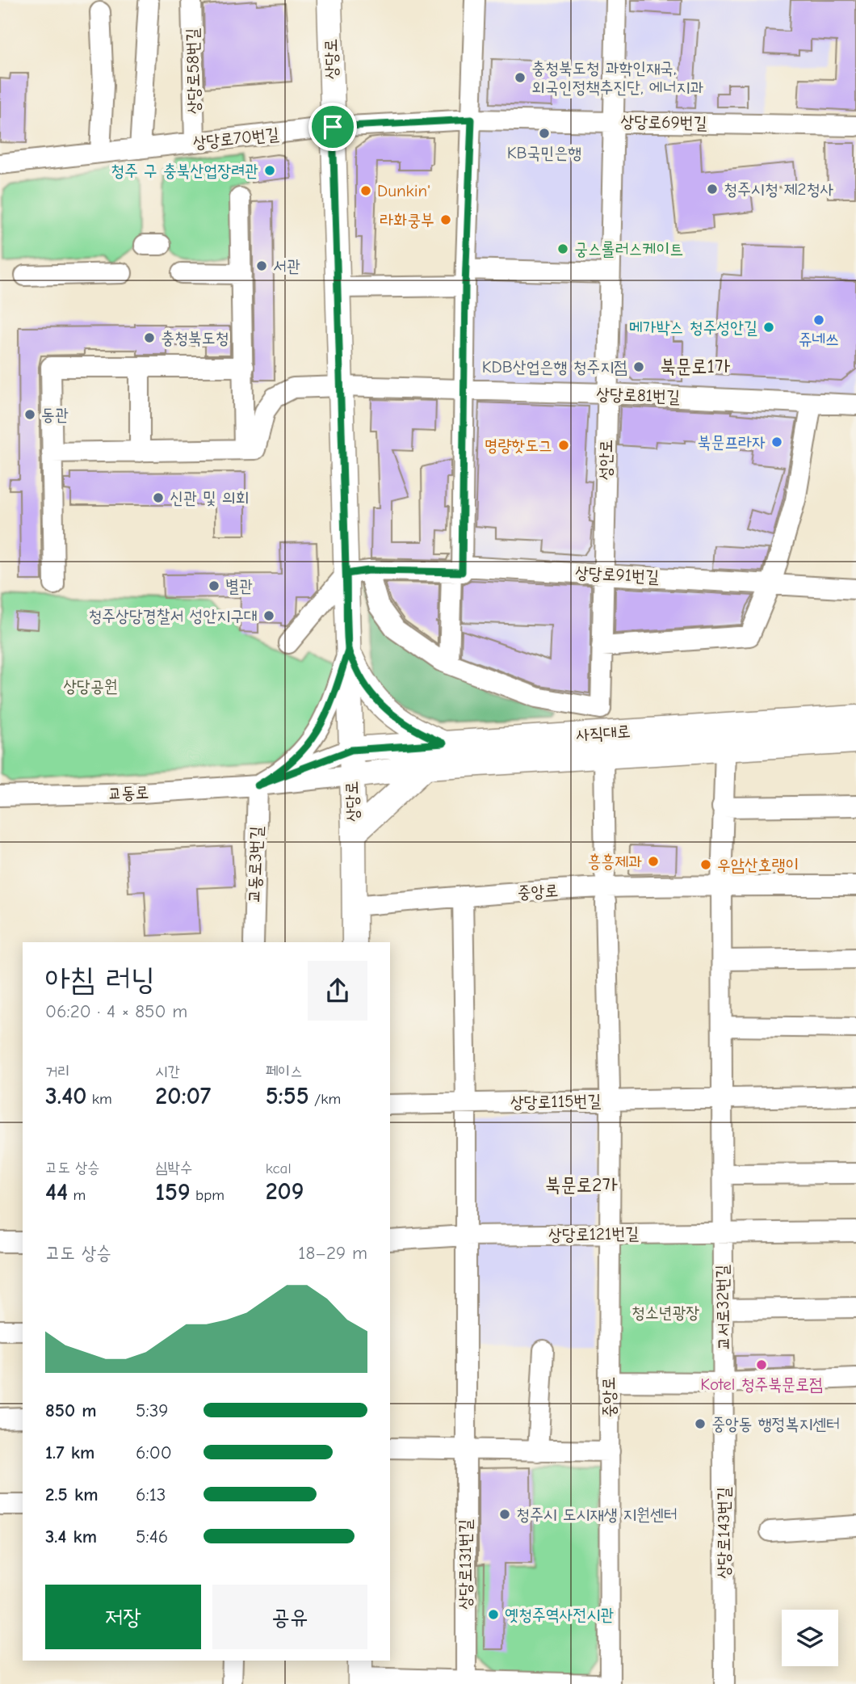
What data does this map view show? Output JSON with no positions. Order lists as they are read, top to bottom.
{
  "streets": {
    "main road": ["상당로", "사직대로"],
    "street": [
      "상당로58번길",
      "상당로69번길",
      "상당로70번길",
      "상당로81번길",
      "성안로",
      "상당로91번길",
      "교동로",
      "교동로3번길",
      "중앙로",
      "상당로115번길",
      "상당로121번길",
      "교서로32번길",
      "상당로143번길",
      "상당로131번길"
    ]
  },
  "crossings": [
    ["상당로", "상당로69번길"],
    ["상당로", "상당로70번길"],
    ["상당로", "상당로81번길"],
    ["상당로", "상당로91번길"],
    ["상당로", "사직대로"],
    ["상당로", "교동로"],
    ["상당로", "중앙로"],
    ["상당로58번길", "상당로70번길"],
    ["상당로69번길", "상당로70번길"],
    ["상당로69번길", "성안로"],
    ["상당로81번길", "성안로"],
    ["성안로", "상당로91번길"],
    ["사직대로", "교동로"],
    ["교동로", "교동로3번길"],
    ["중앙로", "상당로121번길"],
    ["상당로121번길", "교서로32번길"],
    ["상당로121번길", "상당로131번길"],
    ["교서로32번길", "상당로143번길"]
  ],
  "districts": ["북문로1가", "북문로2가"],
  "parks": ["상당공원", "청소년광장"],
  "places": [
    "충청북도청 과학인재국, 외국인정책추진단, 에너지과",
    "KB국민은행",
    "청주 구 충북산업장려관",
    "청주시청 제2청사",
    "Dunkin'",
    "라화쿵부",
    "궁스롤러스케이트",
    "서관",
    "쥬네쓰",
    "메가박스 청주성안길",
    "충청북도청",
    "KDB산업은행 청주지점",
    "동관",
    "북문프라자",
    "명량핫도그",
    "신관 및 의회",
    "별관",
    "청주상당경찰서 성안지구대",
    "흥흥제과",
    "우암산호랭이",
    "Kotel 청주북문로점",
    "중앙동 행정복지센터",
    "청주시 도시재생 지원센터",
    "옛청주역사전시관"
  ],
  "page": {
    "heading": ["아침 러닝", "06:20 · 4 × 850 m"],
    "stats": [
      ["거리", "3.40 km"],
      ["시간", "20:07"],
      ["페이스", "5:55 /km"],
      ["고도 상승", "44 m"],
      ["심박수", "159 bpm"],
      ["kcal", "209"]
    ],
    "chart": ["고도 상승", "18–29 m"],
    "list": [
      {
        "name": "850 m",
        "note": "5:39"
      },
      {
        "name": "1.7 km",
        "note": "6:00"
      },
      {
        "name": "2.5 km",
        "note": "6:13"
      },
      {
        "name": "3.4 km",
        "note": "5:46"
      }
    ],
    "buttons": ["저장", "공유"]
  }
}
